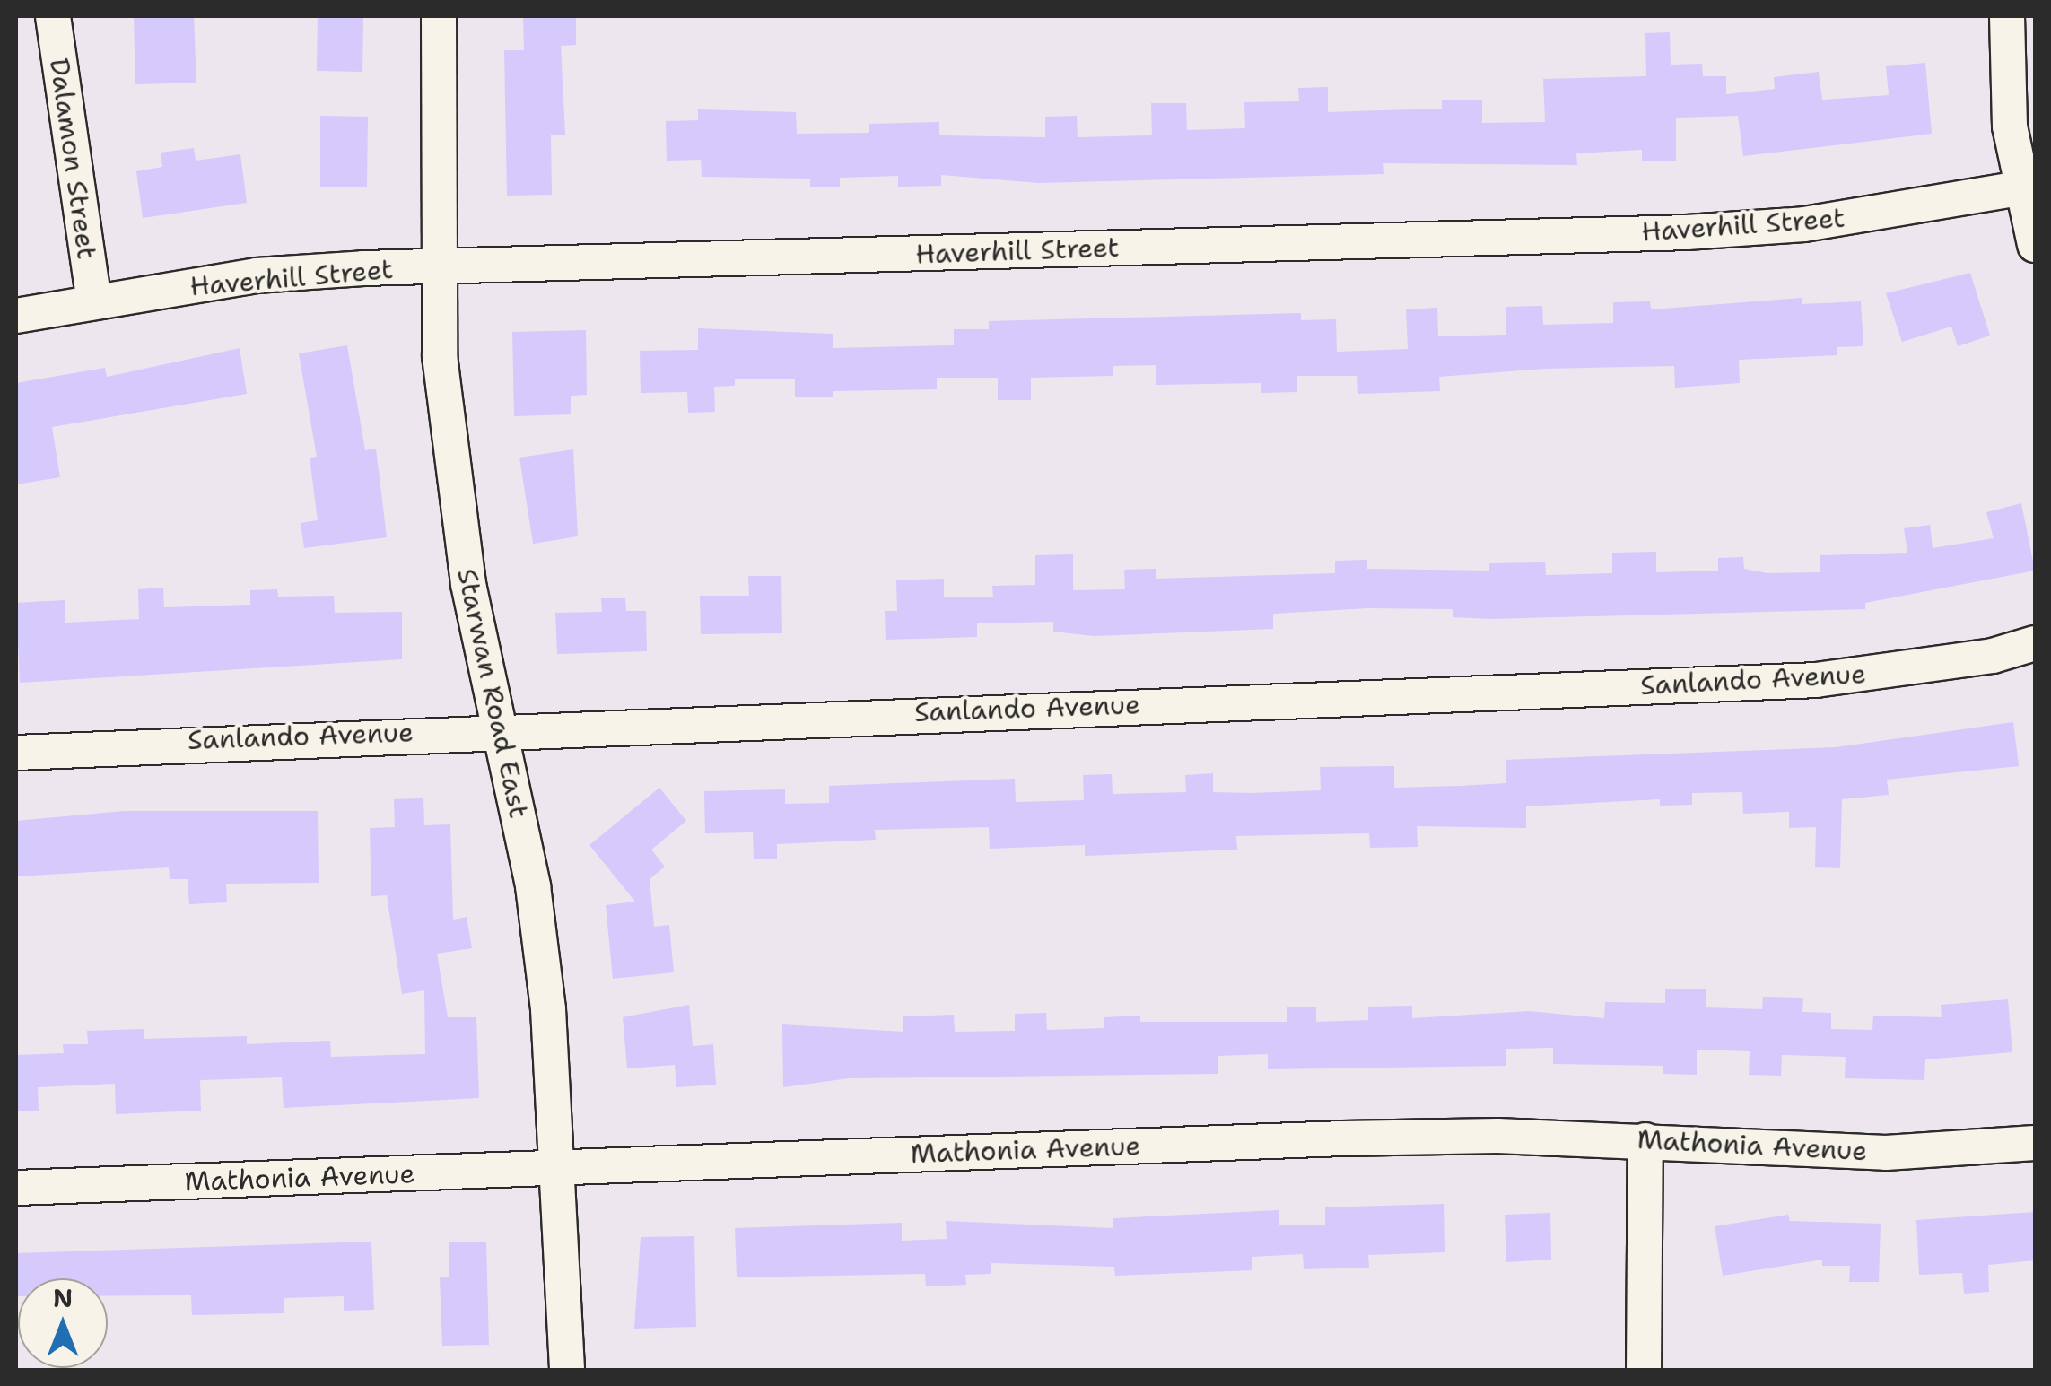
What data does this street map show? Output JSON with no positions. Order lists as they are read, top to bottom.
{
  "streets": {
    "street": [
      "Dalamon Street",
      "Haverhill Street",
      "Sanlando Avenue",
      "Starwan Road East",
      "Mathonia Avenue"
    ]
  },
  "crossings": [
    ["Dalamon Street", "Haverhill Street"],
    ["Haverhill Street", "Starwan Road East"],
    ["Sanlando Avenue", "Starwan Road East"],
    ["Starwan Road East", "Mathonia Avenue"]
  ],
  "north": "top"
}
